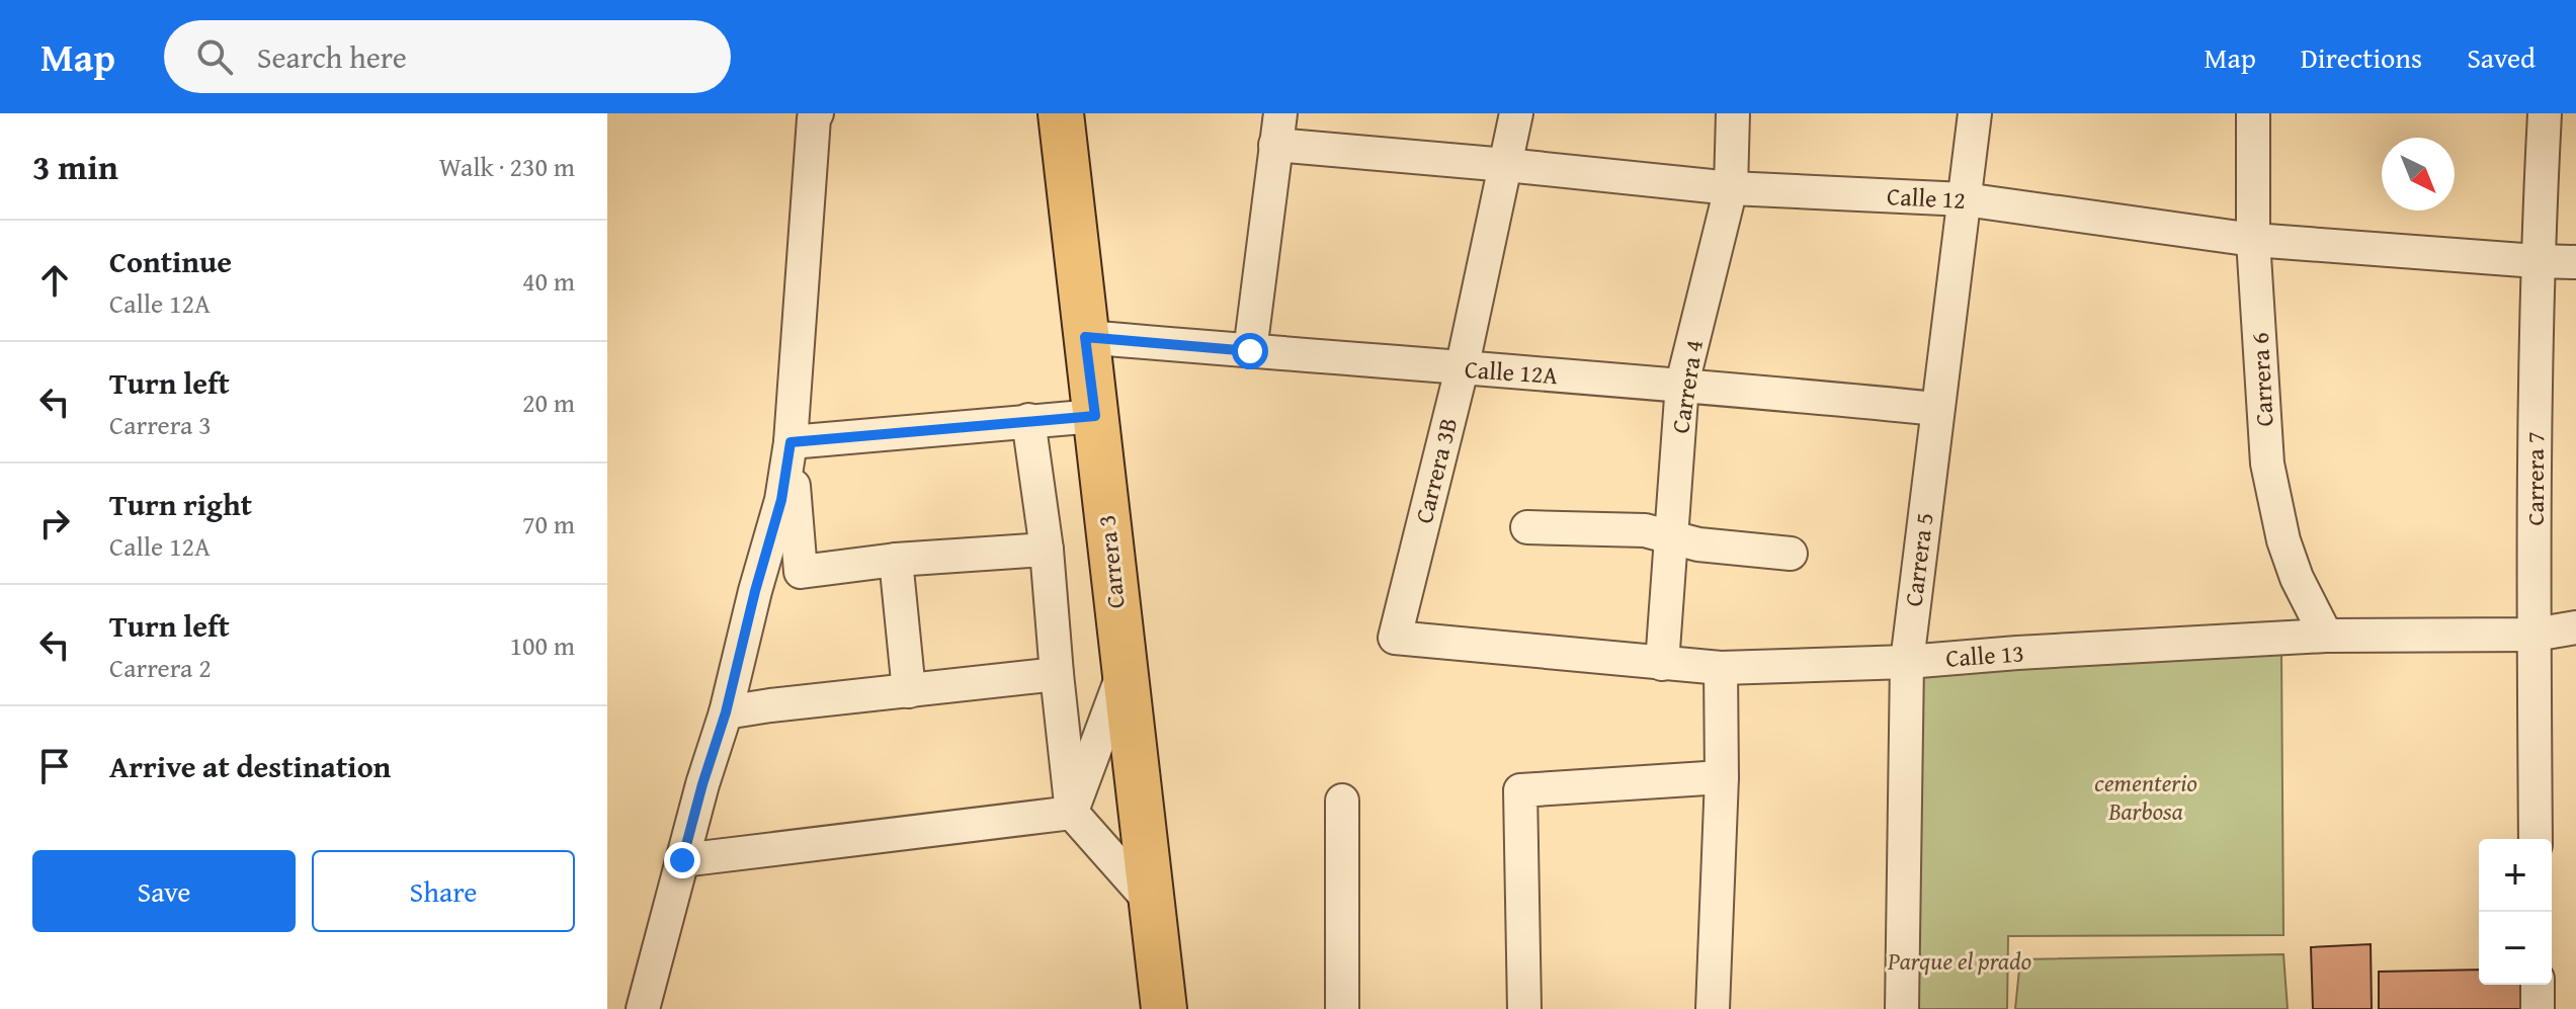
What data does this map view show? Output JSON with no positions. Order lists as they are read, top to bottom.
{
  "streets": {
    "main road": ["Carrera 3"],
    "street": [
      "Calle 12",
      "Calle 12A",
      "Carrera 6",
      "Carrera 4",
      "Carrera 3B",
      "Carrera 7",
      "Carrera 5",
      "Calle 13"
    ]
  },
  "crossings": [
    ["Calle 12", "Carrera 6"],
    ["Calle 12", "Carrera 4"],
    ["Calle 12", "Carrera 3B"],
    ["Calle 12", "Carrera 7"],
    ["Calle 12", "Carrera 5"],
    ["Calle 12A", "Carrera 4"],
    ["Calle 12A", "Carrera 3B"],
    ["Calle 12A", "Carrera 5"],
    ["Calle 12A", "Carrera 3"],
    ["Carrera 6", "Calle 13"],
    ["Carrera 4", "Calle 13"],
    ["Carrera 3B", "Calle 13"],
    ["Carrera 7", "Calle 13"],
    ["Carrera 5", "Calle 13"]
  ],
  "parks": ["cementerio Barbosa", "Parque el prado"],
  "north": "bottom right",
  "page": {
    "header": "Map",
    "search": "Search here",
    "nav": ["Map", "Directions", "Saved"],
    "heading": ["3 min", "Walk · 230 m"],
    "list": [
      ["Continue", "Calle 12A", "40 m"],
      ["Turn left", "Carrera 3", "20 m"],
      ["Turn right", "Calle 12A", "70 m"],
      ["Turn left", "Carrera 2", "100 m"],
      "Arrive at destination"
    ],
    "buttons": ["Save", "Share"],
    "map_buttons": ["+", "−"]
  }
}
